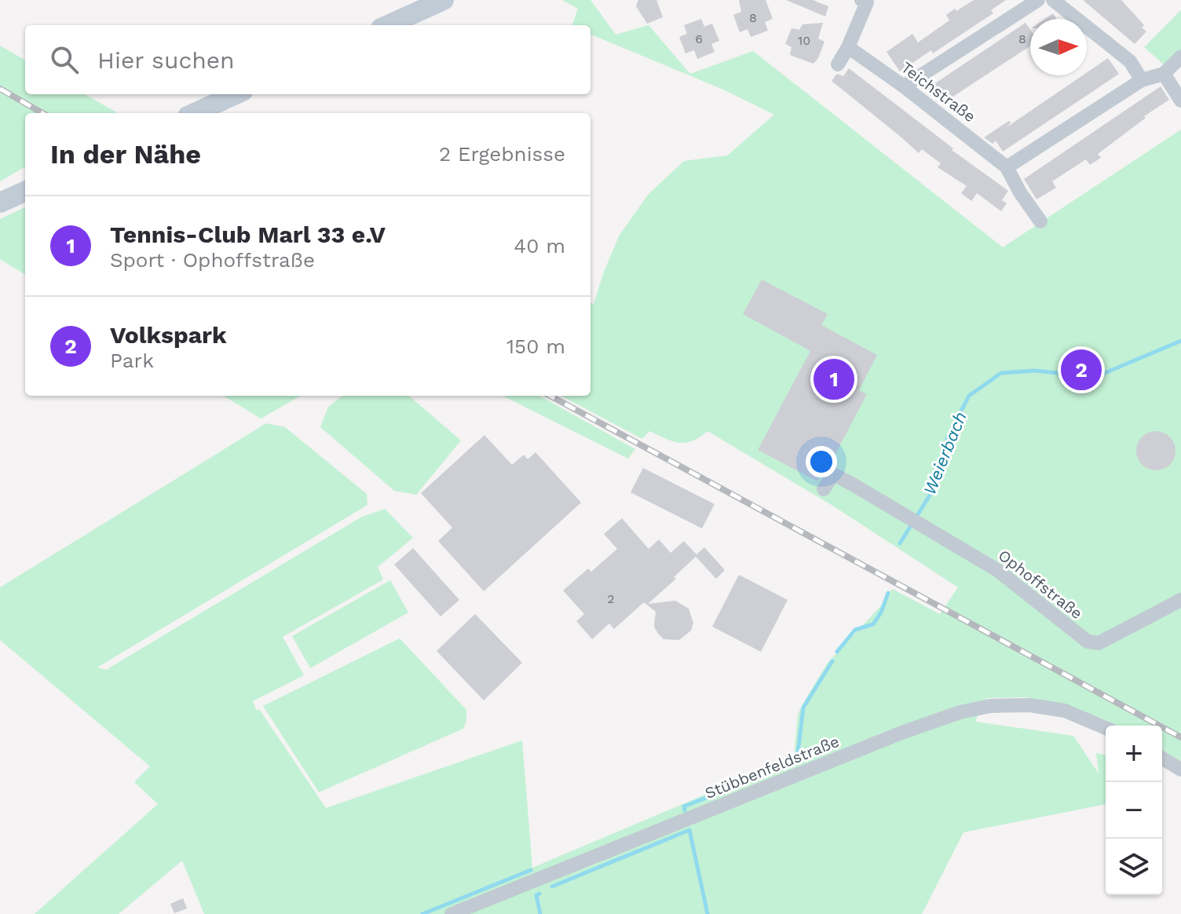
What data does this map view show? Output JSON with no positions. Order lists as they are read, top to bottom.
{
  "streets": {
    "street": ["Teichstraße", "Ophoffstraße", "Stübbenfeldstraße"]
  },
  "water": ["Weierbach"],
  "house_numbers": [
    "8",
    "6",
    "8",
    "10",
    "2"
  ],
  "north": "right",
  "page": {
    "search": "Hier suchen",
    "heading": ["In der Nähe", "2 Ergebnisse"],
    "list": [
      {
        "mark": "1",
        "name": "Tennis-Club Marl 33 e.V",
        "note": "Sport · Ophoffstraße",
        "value": "40 m"
      },
      {
        "mark": "2",
        "name": "Volkspark",
        "note": "Park",
        "value": "150 m"
      }
    ],
    "pins": ["2", "1"],
    "map_buttons": ["+", "−"]
  }
}
